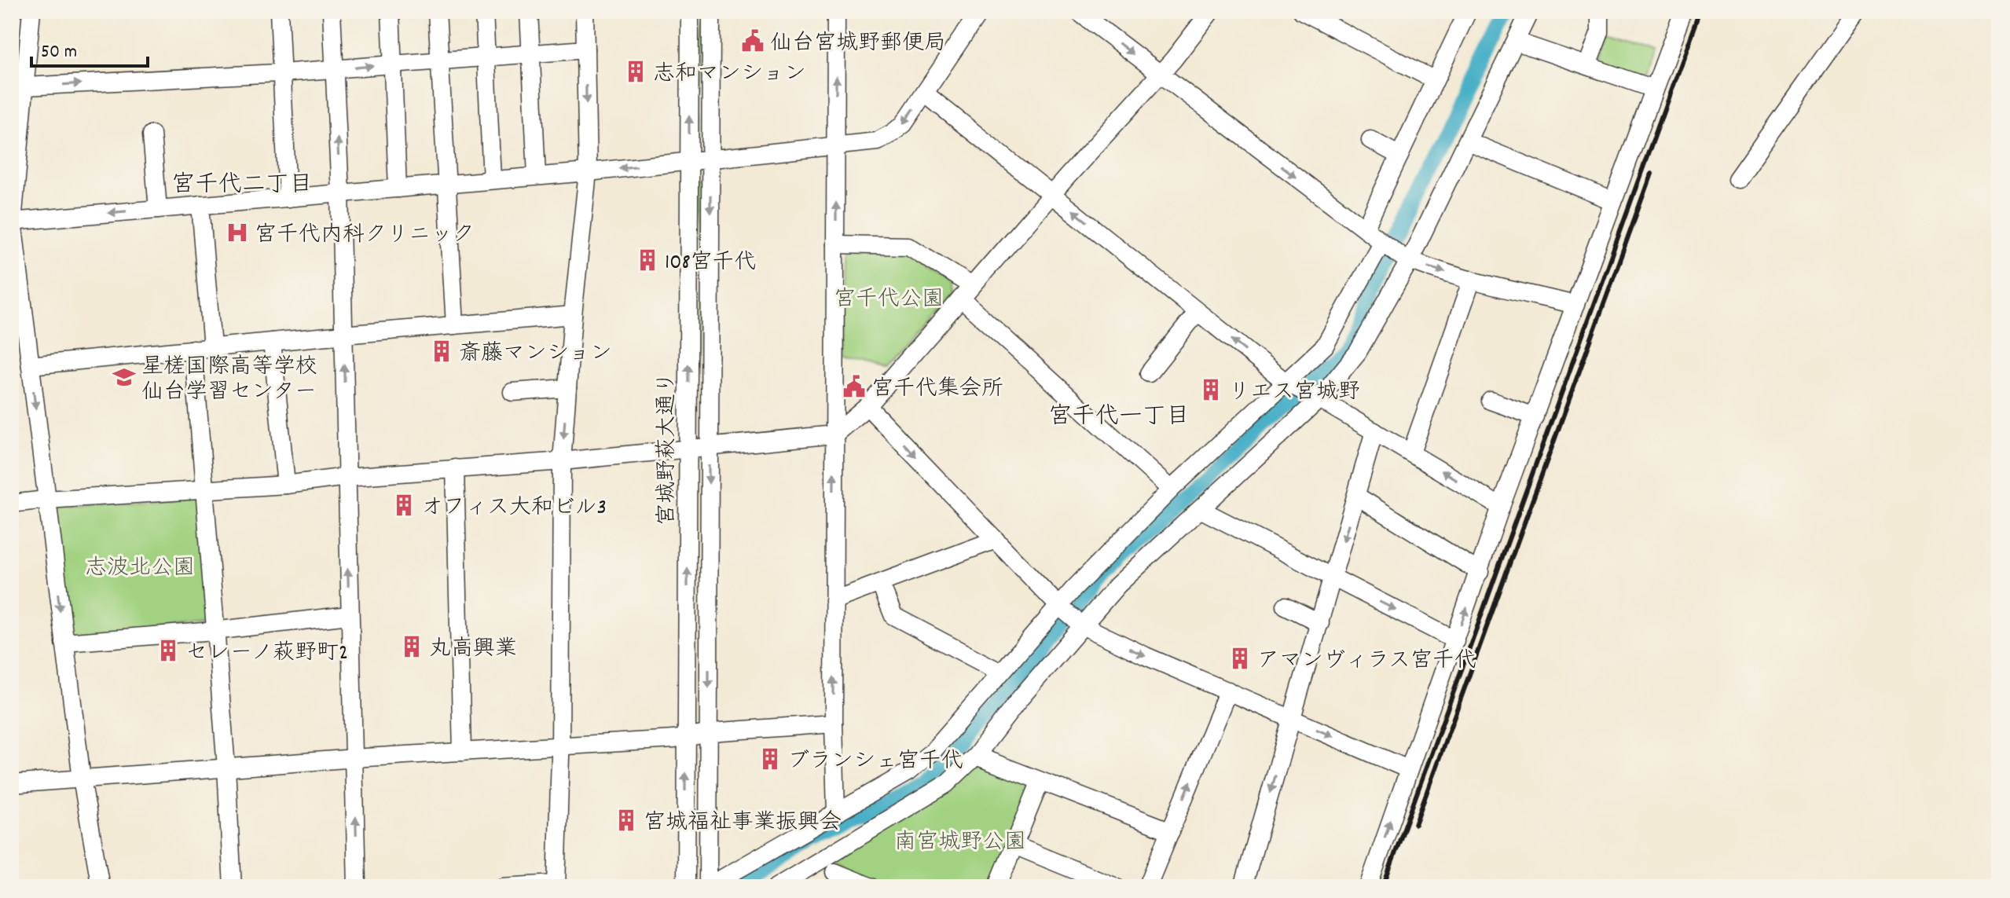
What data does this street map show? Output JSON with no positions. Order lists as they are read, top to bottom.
{
  "streets": {
    "street": ["宮城野萩大通り"]
  },
  "districts": ["宮千代二丁目", "宮千代一丁目"],
  "parks": ["宮千代公園", "志波北公園", "南宮城野公園"],
  "places": {
    "public building": ["仙台宮城野郵便局", "宮千代集会所"],
    "building": [
      "志和マンション",
      "108宮千代",
      "斎藤マンション",
      "リエス宮城野",
      "オフィス大和ビル3",
      "丸高興業",
      "セレーノ萩野町2",
      "アマンヴィラス宮千代",
      "ブランシェ宮千代",
      "宮城福祉事業振興会"
    ],
    "hospital": ["宮千代内科クリニック"],
    "school or university": ["星槎国際高等学校 仙台学習センター"]
  },
  "scale_bar": "50 m"
}
